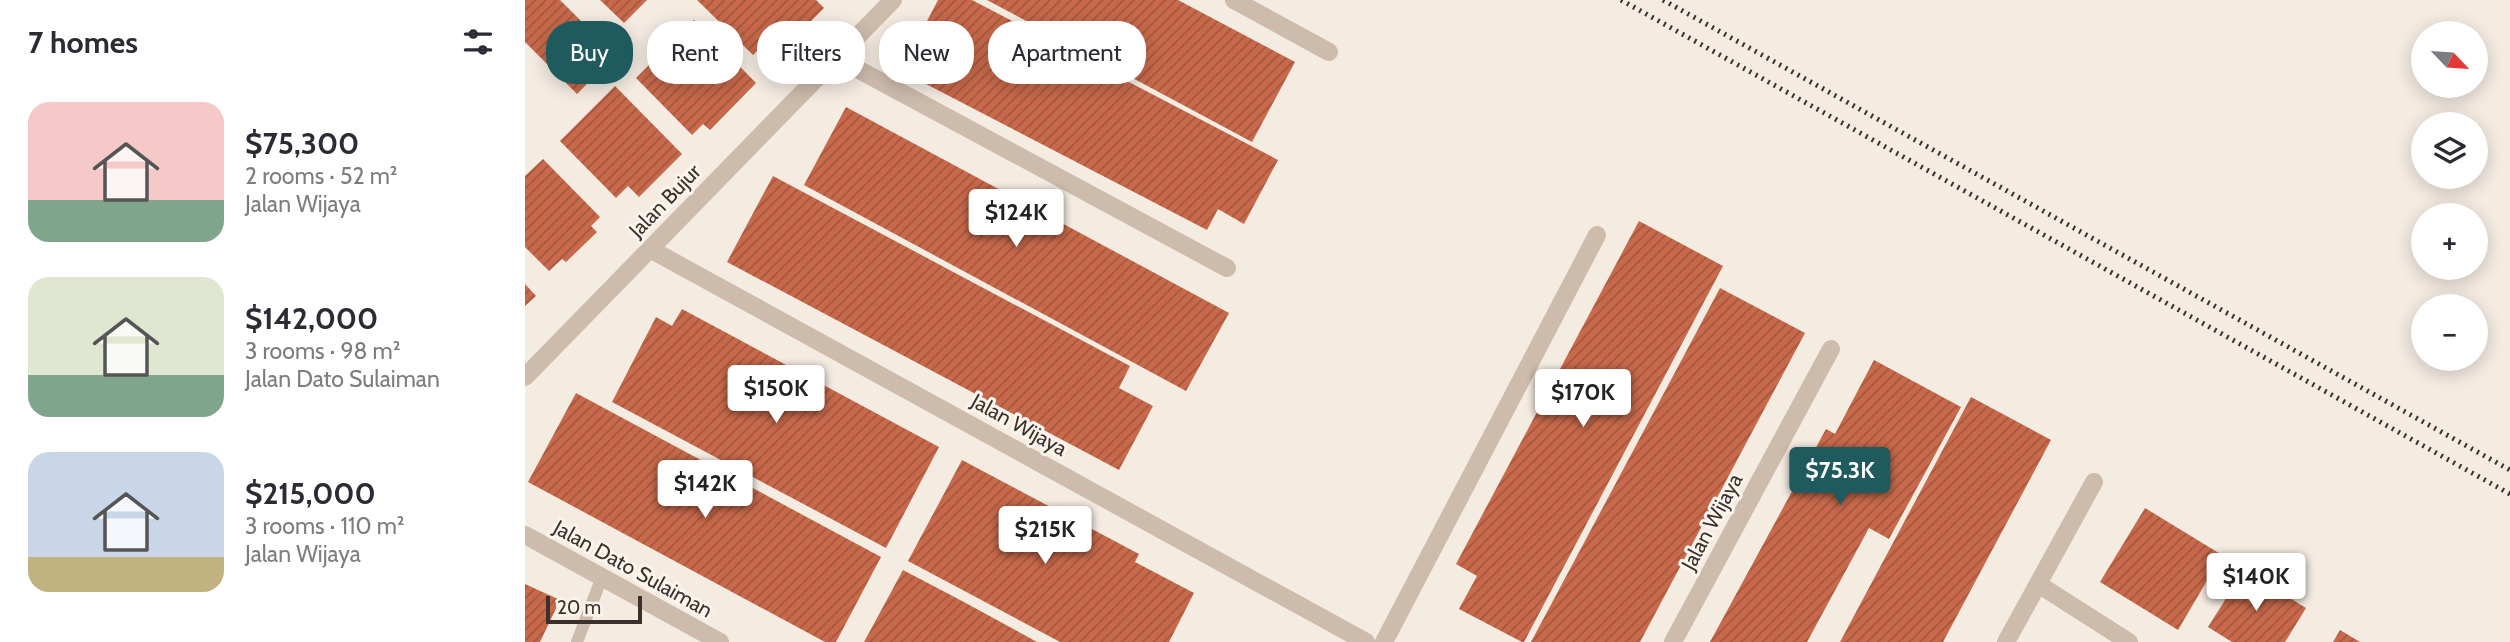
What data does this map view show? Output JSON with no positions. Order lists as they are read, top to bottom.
{
  "streets": {
    "street": ["Jalan Bujur", "Jalan Wijaya", "Jalan Dato Sulaiman"]
  },
  "crossings": [
    ["Jalan Bujur", "Jalan Wijaya"]
  ],
  "scale_bar": "20 m",
  "north": "bottom right",
  "page": {
    "heading": "7 homes",
    "map_buttons": ["+", "−"],
    "chip": [
      "Buy",
      "Rent",
      "Filters",
      "New",
      "Apartment"
    ],
    "list": [
      {
        "name": "$75,300",
        "note": "2 rooms · 52 m² · Jalan Wijaya"
      },
      {
        "name": "$142,000",
        "note": "3 rooms · 98 m² · Jalan Dato Sulaiman"
      },
      {
        "name": "$215,000",
        "note": "3 rooms · 110 m² · Jalan Wijaya"
      }
    ],
    "price": [
      "$124K",
      "$150K",
      "$170K",
      "$75.3K",
      "$142K",
      "$215K",
      "$140K"
    ],
    "scale": "20 m"
  }
}
